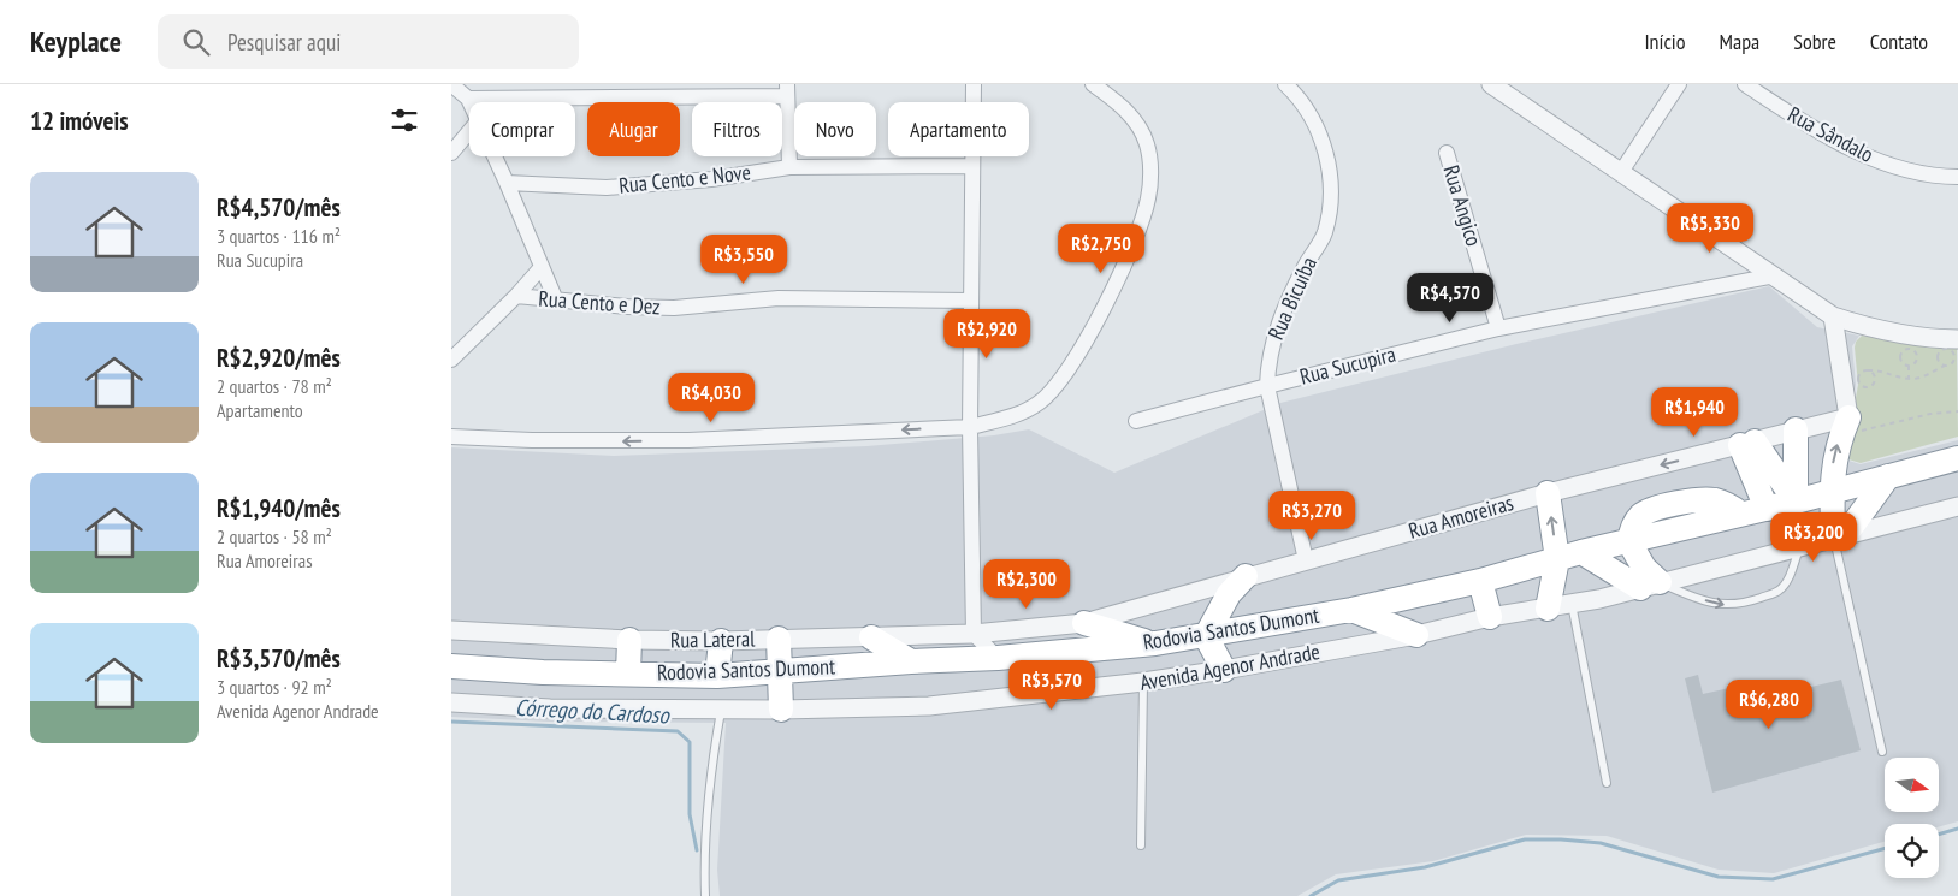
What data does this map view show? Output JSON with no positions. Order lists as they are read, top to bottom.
{
  "streets": {
    "highway": ["Rodovia Santos Dumont"],
    "street": [
      "Rua Sândalo",
      "Rua Cento e Nove",
      "Rua Angico",
      "Rua Bicuíba",
      "Rua Cento e Dez",
      "Rua Sucupira",
      "Rua Amoreiras",
      "Rua Lateral",
      "Avenida Agenor Andrade"
    ]
  },
  "crossings": [
    ["Rua Angico", "Rua Sucupira"],
    ["Rua Bicuíba", "Rua Sucupira"],
    ["Rua Bicuíba", "Rua Amoreiras"],
    ["Rua Amoreiras", "Rua Lateral"]
  ],
  "water": ["Córrego do Cardoso"],
  "north": "right",
  "page": {
    "header": "Keyplace",
    "search": "Pesquisar aqui",
    "nav": [
      "Início",
      "Mapa",
      "Sobre",
      "Contato"
    ],
    "heading": "12 imóveis",
    "chip": [
      "Comprar",
      "Alugar",
      "Filtros",
      "Novo",
      "Apartamento"
    ],
    "list": [
      {
        "name": "R$4,570/mês",
        "note": "3 quartos · 116 m² · Rua Sucupira"
      },
      {
        "name": "R$2,920/mês",
        "note": "2 quartos · 78 m² · Apartamento"
      },
      {
        "name": "R$1,940/mês",
        "note": "2 quartos · 58 m² · Rua Amoreiras"
      },
      {
        "name": "R$3,570/mês",
        "note": "3 quartos · 92 m² · Avenida Agenor Andrade"
      }
    ],
    "price": [
      "R$5,330",
      "R$2,750",
      "R$3,550",
      "R$4,570",
      "R$2,920",
      "R$4,030",
      "R$1,940",
      "R$3,270",
      "R$3,200",
      "R$2,300",
      "R$3,570",
      "R$6,280"
    ]
  }
}
